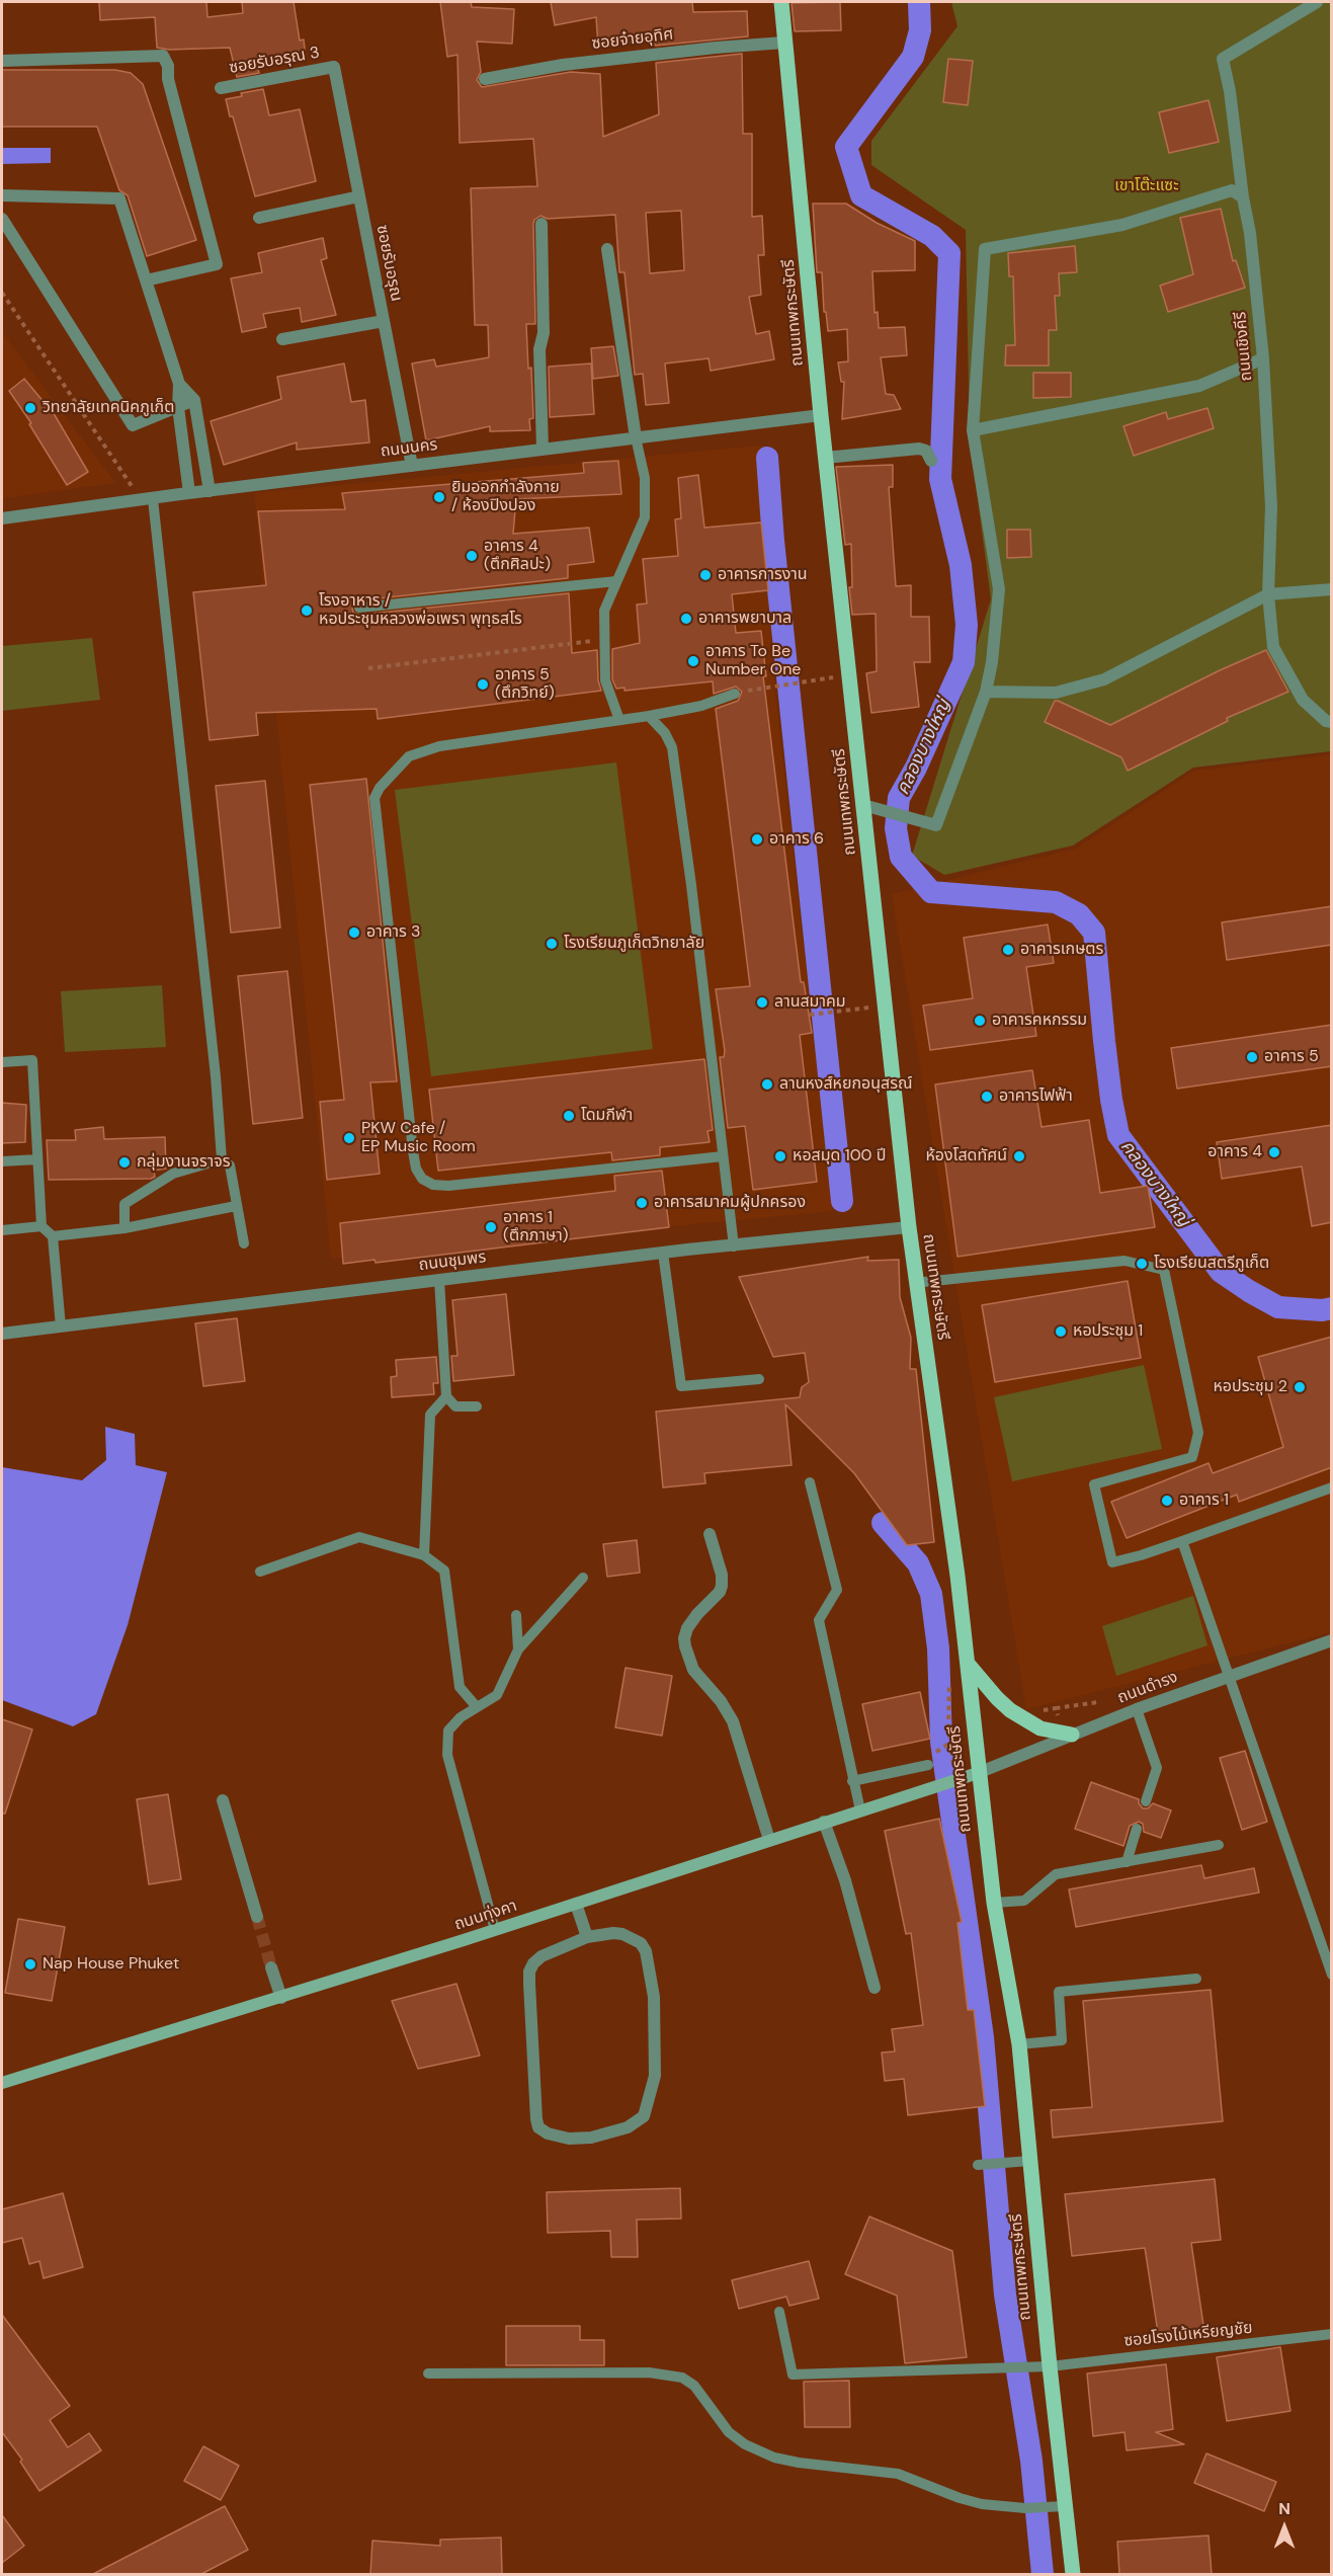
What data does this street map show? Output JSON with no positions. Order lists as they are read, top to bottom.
{
  "streets": {
    "main road": ["ถนนเทพกระษัตรี", "ถนนทุ่งคา"],
    "street": [
      "ซอยจ๋ายอุทิศ",
      "ซอยรับอรุณ 3",
      "ซอยรับอรุณ",
      "ถนนเชิงคีรี",
      "ถนนนคร",
      "ถนนชุมพร",
      "ถนนดำรง"
    ],
    "lane": ["ซอยโรงไม้เหรียญชัย"]
  },
  "crossings": [
    ["ซอยจ๋ายอุทิศ", "ถนนเทพกระษัตรี"],
    ["ซอยรับอรุณ 3", "ซอยรับอรุณ"],
    ["ซอยรับอรุณ", "ถนนนคร"],
    ["ถนนเทพกระษัตรี", "ถนนนคร"],
    ["ถนนเทพกระษัตรี", "ถนนชุมพร"],
    ["ถนนเทพกระษัตรี", "ถนนดำรง"],
    ["ถนนเทพกระษัตรี", "ถนนทุ่งคา"],
    ["ถนนเทพกระษัตรี", "ซอยโรงไม้เหรียญชัย"],
    ["ถนนดำรง", "ถนนทุ่งคา"]
  ],
  "water": ["คลองบางใหญ่"],
  "parks": ["เขาโต๊ะแซะ"],
  "places": [
    "วิทยาลัยเทคนิคภูเก็ต",
    "ยิมออกกำลังกาย / ห้องปิงปอง",
    "อาคาร 4 (ตึกศิลปะ)",
    "อาคารการงาน",
    "โรงอาหาร / หอประชุมหลวงพ่อเพรา พุทฺธสโร",
    "อาคารพยาบาล",
    "อาคาร To Be Number One",
    "อาคาร 5 (ตึกวิทย์)",
    "อาคาร 6",
    "อาคาร 3",
    "โรงเรียนภูเก็ตวิทยาลัย",
    "อาคารเกษตร",
    "ลานสมาคม",
    "อาคารคหกรรม",
    "อาคาร 5",
    "ลานหงส์หยกอนุสรณ์",
    "อาคารไฟฟ้า",
    "โดมกีฬา",
    "PKW Cafe / EP Music Room",
    "อาคาร 4",
    "หอสมุด 100 ปี",
    "ห้องโสดทัศน์",
    "กลุ่มงานจราจร",
    "อาคารสมาคมผู้ปกครอง",
    "อาคาร 1 (ตึกภาษา)",
    "โรงเรียนสตรีภูเก็ต",
    "หอประชุม 1",
    "หอประชุม 2",
    "อาคาร 1",
    "Nap House Phuket"
  ],
  "north": "top"
}
